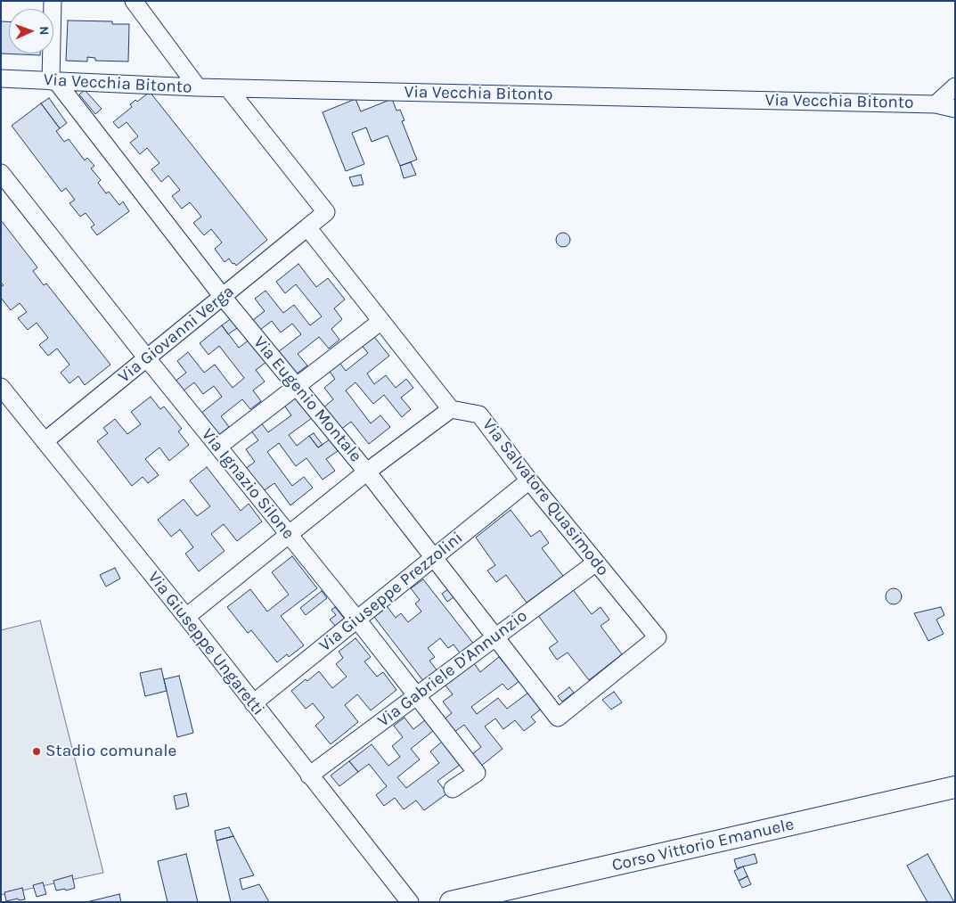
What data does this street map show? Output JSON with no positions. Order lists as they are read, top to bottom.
{
  "streets": {
    "street": [
      "Via Vecchia Bitonto",
      "Via Giovanni Verga",
      "Via Eugenio Montale",
      "Via Ignazio Silone",
      "Via Salvatore Quasimodo",
      "Via Giuseppe Prezzolini",
      "Via Giuseppe Ungaretti",
      "Via Gabriele D'Annunzio",
      "Corso Vittorio Emanuele"
    ]
  },
  "crossings": [
    ["Via Vecchia Bitonto", "Via Eugenio Montale"],
    ["Via Giovanni Verga", "Via Eugenio Montale"],
    ["Via Giovanni Verga", "Via Ignazio Silone"],
    ["Via Giovanni Verga", "Via Giuseppe Ungaretti"],
    ["Via Eugenio Montale", "Via Salvatore Quasimodo"],
    ["Via Eugenio Montale", "Via Giuseppe Prezzolini"],
    ["Via Eugenio Montale", "Via Gabriele D'Annunzio"],
    ["Via Ignazio Silone", "Via Giuseppe Prezzolini"],
    ["Via Ignazio Silone", "Via Gabriele D'Annunzio"],
    ["Via Salvatore Quasimodo", "Via Giuseppe Prezzolini"],
    ["Via Salvatore Quasimodo", "Via Gabriele D'Annunzio"],
    ["Via Giuseppe Prezzolini", "Via Giuseppe Ungaretti"],
    ["Via Giuseppe Ungaretti", "Via Gabriele D'Annunzio"]
  ],
  "places": ["Stadio comunale"],
  "north": "right"
}
